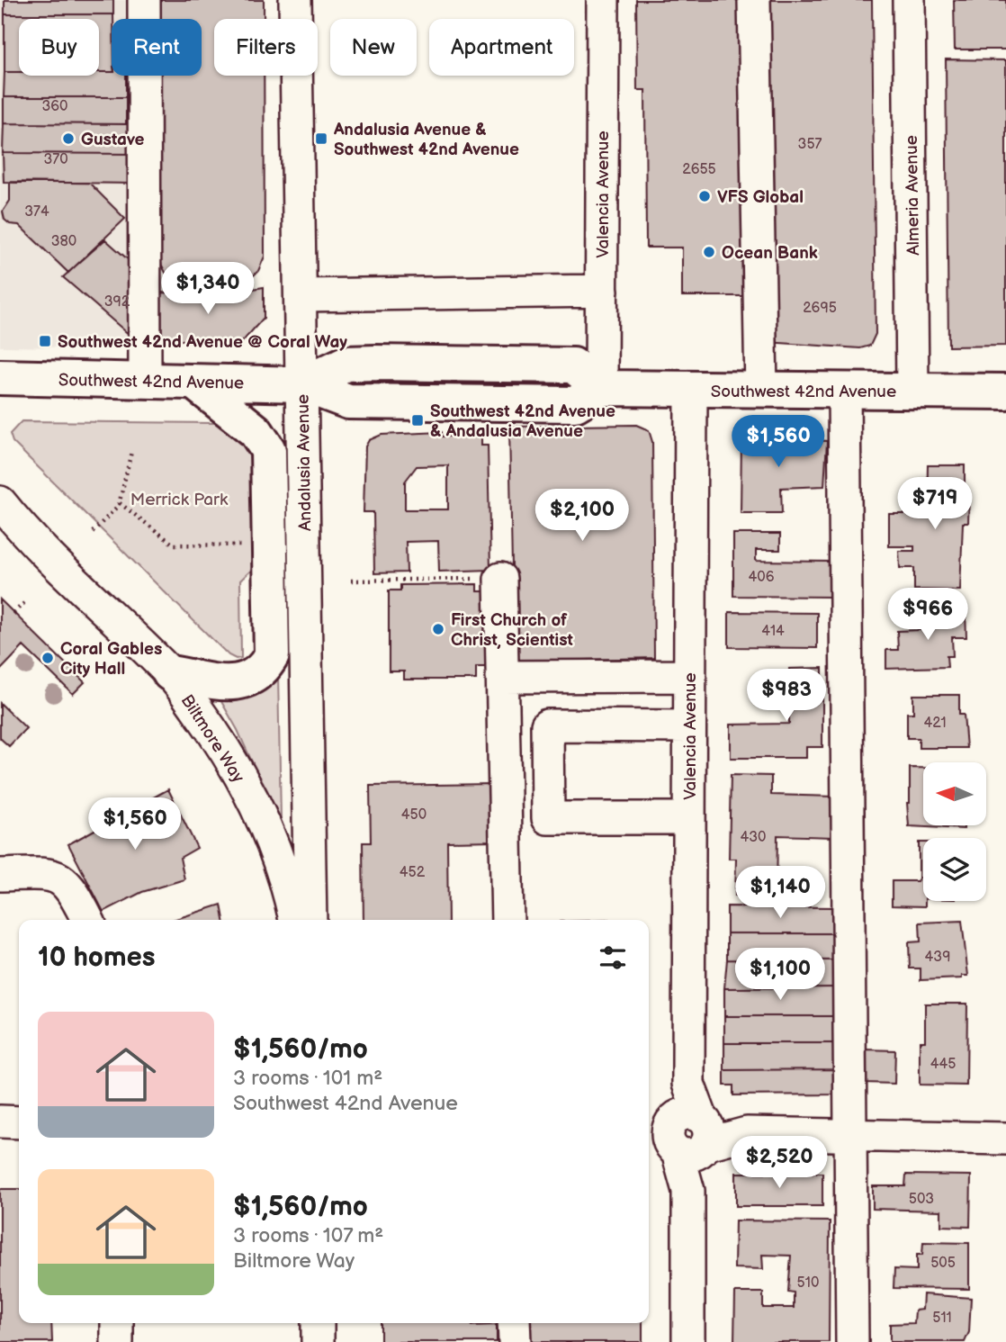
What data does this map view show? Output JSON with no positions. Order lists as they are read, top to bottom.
{
  "streets": {
    "main road": ["Southwest 42nd Avenue"],
    "street": [
      "Valencia Avenue",
      "Almeria Avenue",
      "Andalusia Avenue",
      "Biltmore Way"
    ]
  },
  "crossings": [
    ["Valencia Avenue", "Southwest 42nd Avenue"],
    ["Almeria Avenue", "Southwest 42nd Avenue"],
    ["Southwest 42nd Avenue", "Andalusia Avenue"]
  ],
  "parks": ["Merrick Park"],
  "places": {
    "other": [
      "Gustave",
      "VFS Global",
      "Ocean Bank",
      "First Church of Christ, Scientist",
      "Coral Gables City Hall"
    ],
    "transit": ["Andalusia Avenue & Southwest 42nd Avenue", "Southwest 42nd Avenue @ Coral Way", "Southwest 42nd Avenue & Andalusia Avenue"]
  },
  "house_numbers": [
    "360",
    "357",
    "370",
    "2655",
    "374",
    "380",
    "392",
    "2695",
    "406",
    "414",
    "421",
    "450",
    "430",
    "452",
    "439",
    "445",
    "503",
    "505",
    "510",
    "511"
  ],
  "north": "left",
  "page": {
    "chip": [
      "Buy",
      "Rent",
      "Filters",
      "New",
      "Apartment"
    ],
    "price": [
      "$1,340",
      "$1,560",
      "$719",
      "$2,100",
      "$966",
      "$983",
      "$1,560",
      "$1,140",
      "$1,100",
      "$2,520"
    ],
    "heading": "10 homes",
    "list": [
      {
        "name": "$1,560/mo",
        "note": "3 rooms · 101 m² · Southwest 42nd Avenue"
      },
      {
        "name": "$1,560/mo",
        "note": "3 rooms · 107 m² · Biltmore Way"
      }
    ]
  }
}
